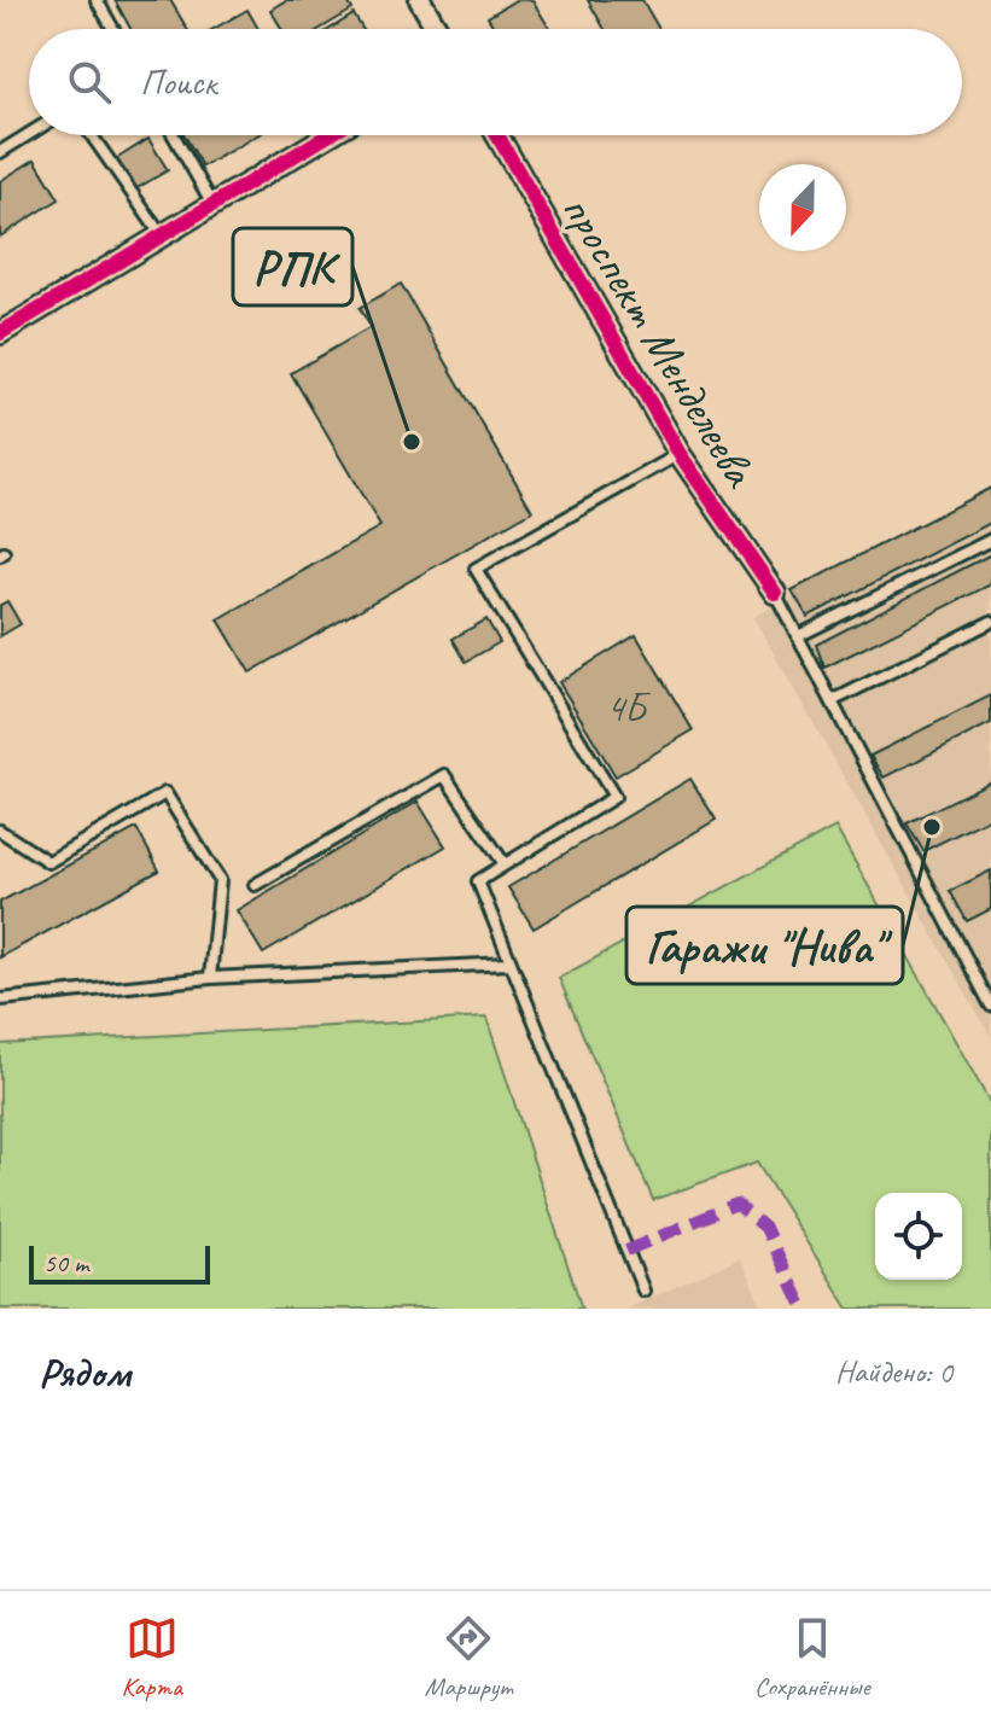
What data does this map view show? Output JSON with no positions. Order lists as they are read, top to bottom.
{
  "streets": {
    "street": ["проспект Менделеева"]
  },
  "places": ["РПК", "Гаражи \"Нива\""],
  "house_numbers": ["4Б"],
  "scale_bar": "50 m",
  "north": "bottom",
  "page": {
    "search": "Поиск",
    "scale": "50 m",
    "heading": ["Рядом", "Найдено: 0"],
    "nav": ["Карта", "Маршрут", "Сохранённые"]
  }
}
